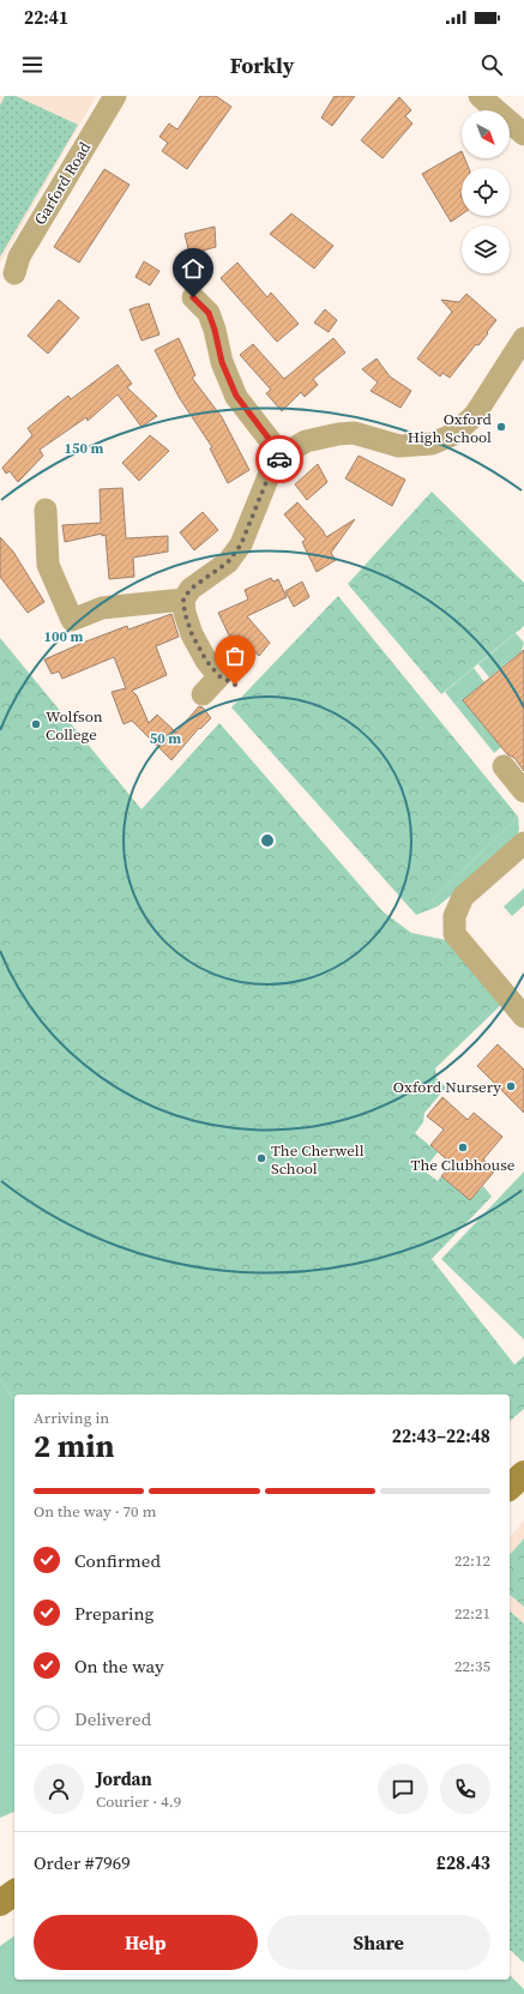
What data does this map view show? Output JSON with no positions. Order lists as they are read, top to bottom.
{
  "streets": {
    "street": ["Garford Road"]
  },
  "places": [
    "Oxford High School",
    "Wolfson College",
    "Oxford Nursery",
    "The Clubhouse",
    "The Cherwell School"
  ],
  "north": "bottom right",
  "page": {
    "status": "22:41",
    "header": "Forkly",
    "heading": ["2 min", "Arriving in", "22:43–22:48"],
    "panel": [
      "Jordan",
      "Courier · 4.9",
      "Order #7969",
      "£28.43"
    ],
    "bar": "On the way · 70 m",
    "list": [
      ["Confirmed", "22:12"],
      ["Preparing", "22:21"],
      ["On the way", "22:35"],
      "Delivered"
    ],
    "buttons": ["Help", "Share"]
  },
  "rings": ["150 m", "100 m", "50 m"]
}
